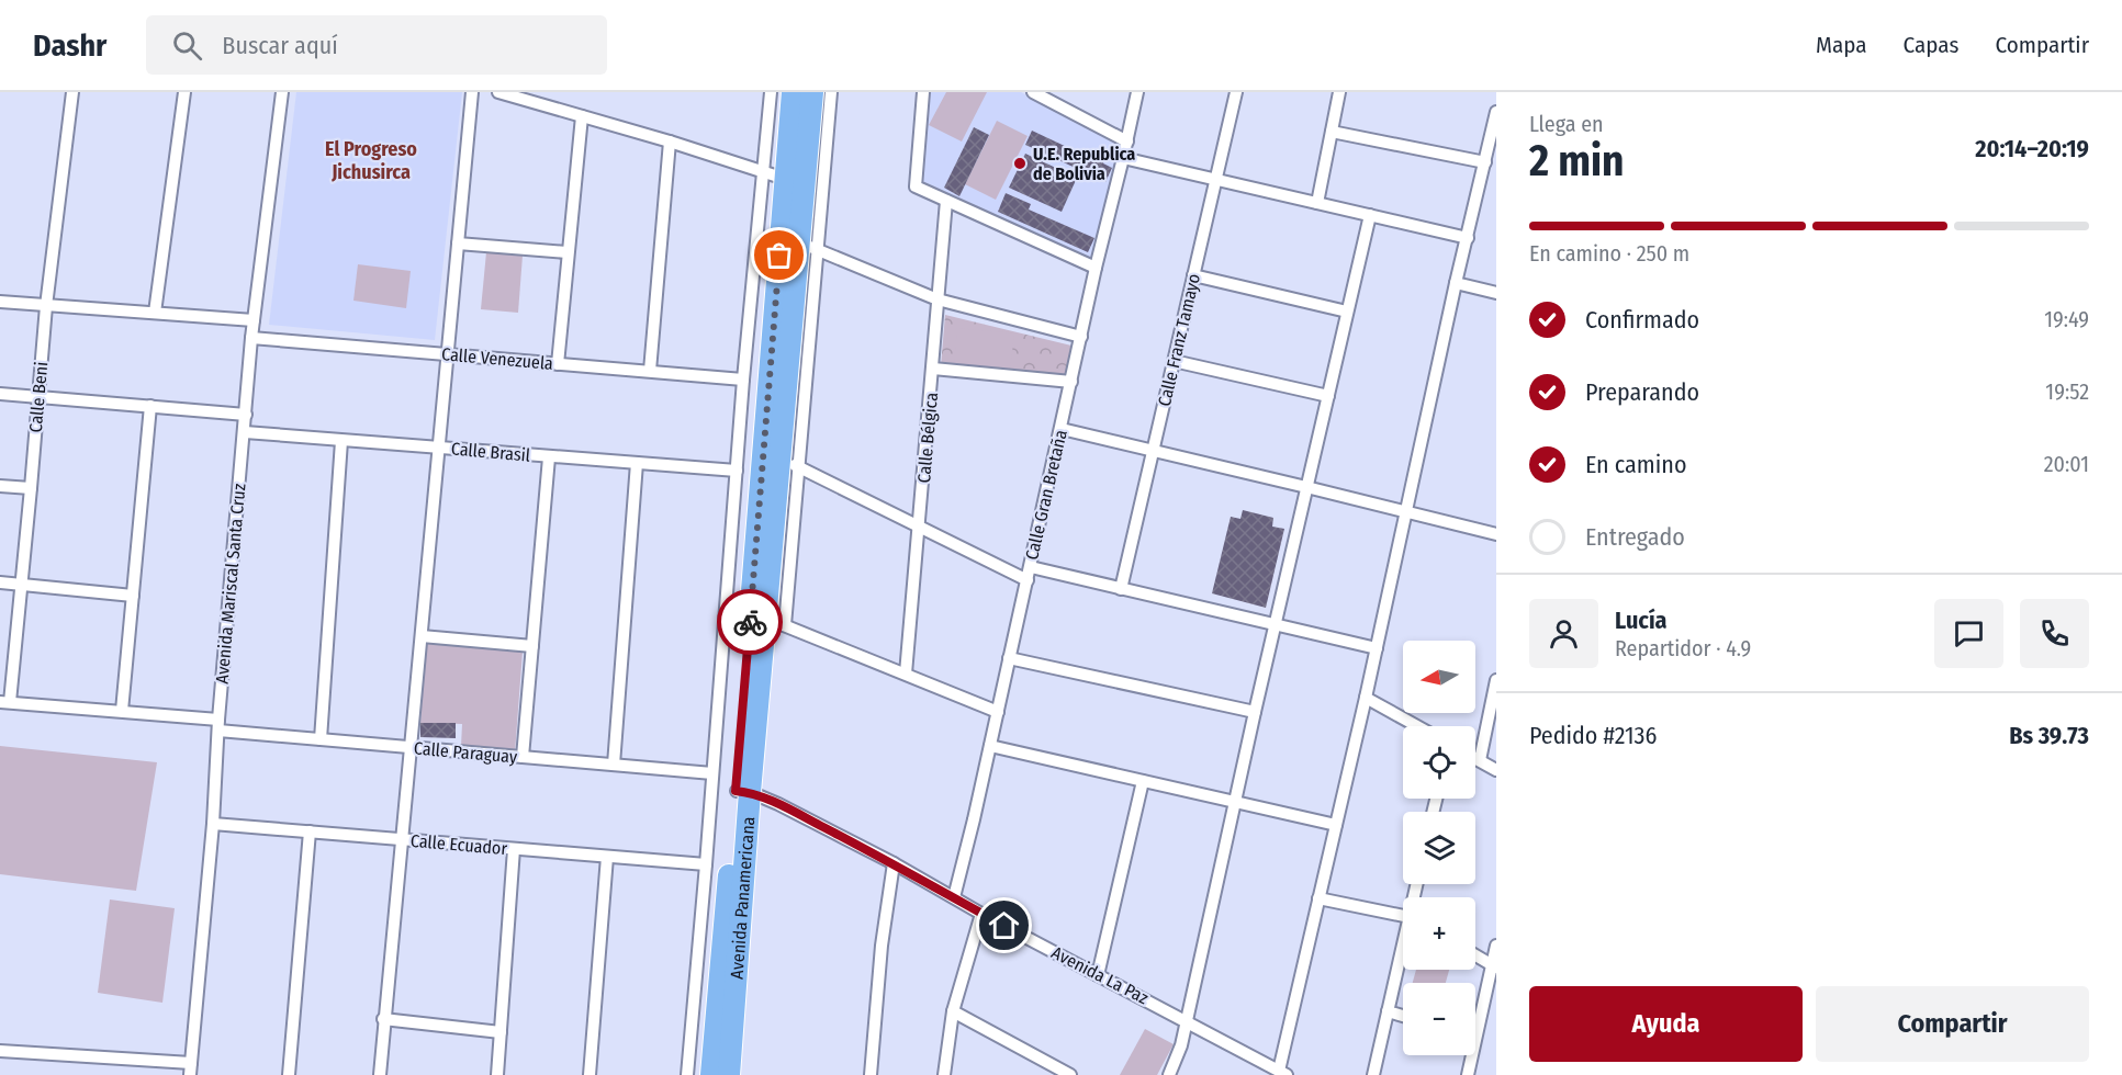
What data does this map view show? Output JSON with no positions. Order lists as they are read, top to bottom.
{
  "streets": {
    "highway": ["Avenida Panamericana"],
    "street": [
      "Calle Franz Tamayo",
      "Calle Venezuela",
      "Calle Beni",
      "Calle Bélgica",
      "Calle Brasil",
      "Calle Gran Bretaña",
      "Avenida Mariscal Santa Cruz",
      "Calle Paraguay",
      "Calle Ecuador",
      "Avenida La Paz"
    ]
  },
  "crossings": [
    ["Calle Venezuela", "Avenida Mariscal Santa Cruz"],
    ["Calle Beni", "Calle Paraguay"],
    ["Calle Brasil", "Avenida Mariscal Santa Cruz"],
    ["Calle Gran Bretaña", "Avenida La Paz"],
    ["Avenida Mariscal Santa Cruz", "Calle Paraguay"],
    ["Avenida Mariscal Santa Cruz", "Calle Ecuador"],
    ["Avenida Panamericana", "Avenida La Paz"]
  ],
  "districts": ["El Progreso Jichusirca"],
  "places": ["U.E. Republica de Bolivia"],
  "north": "left",
  "page": {
    "header": "Dashr",
    "search": "Buscar aquí",
    "nav": ["Mapa", "Capas", "Compartir"],
    "heading": ["2 min", "Llega en", "20:14–20:19"],
    "panel": [
      "Lucía",
      "Repartidor · 4.9",
      "Pedido #2136",
      "Bs 39.73"
    ],
    "bar": "En camino · 250 m",
    "list": [
      ["Confirmado", "19:49"],
      ["Preparando", "19:52"],
      ["En camino", "20:01"],
      "Entregado"
    ],
    "map_buttons": ["+", "−"],
    "buttons": ["Ayuda", "Compartir"]
  }
}
